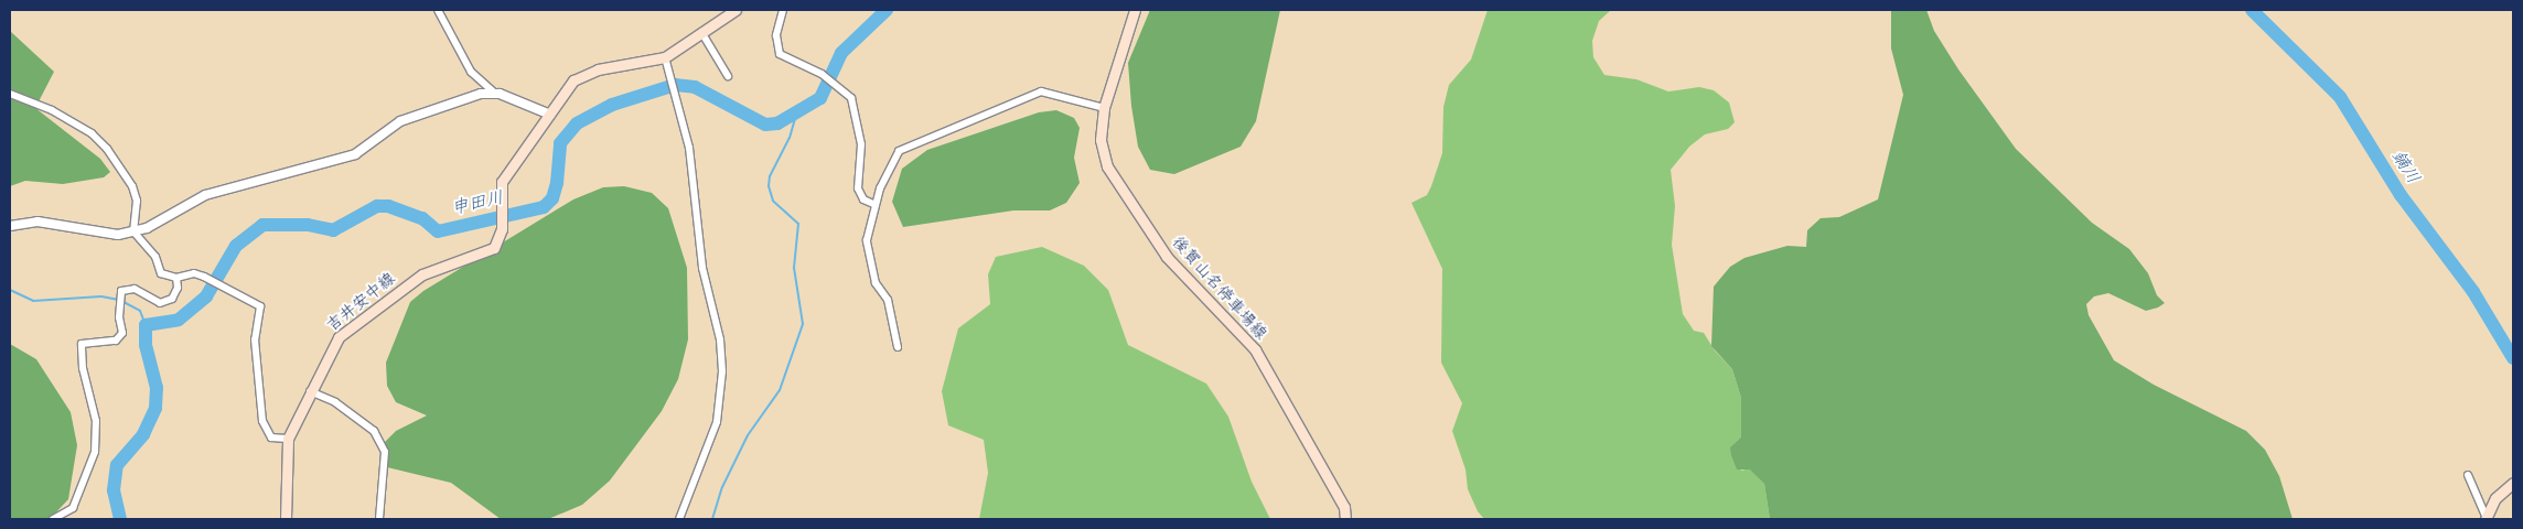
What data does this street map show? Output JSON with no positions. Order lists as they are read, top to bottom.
{
  "streets": {
    "main road": ["後賀山名停車場線", "吉井安中線"]
  },
  "water": ["鏑川", "申田川"]
}
